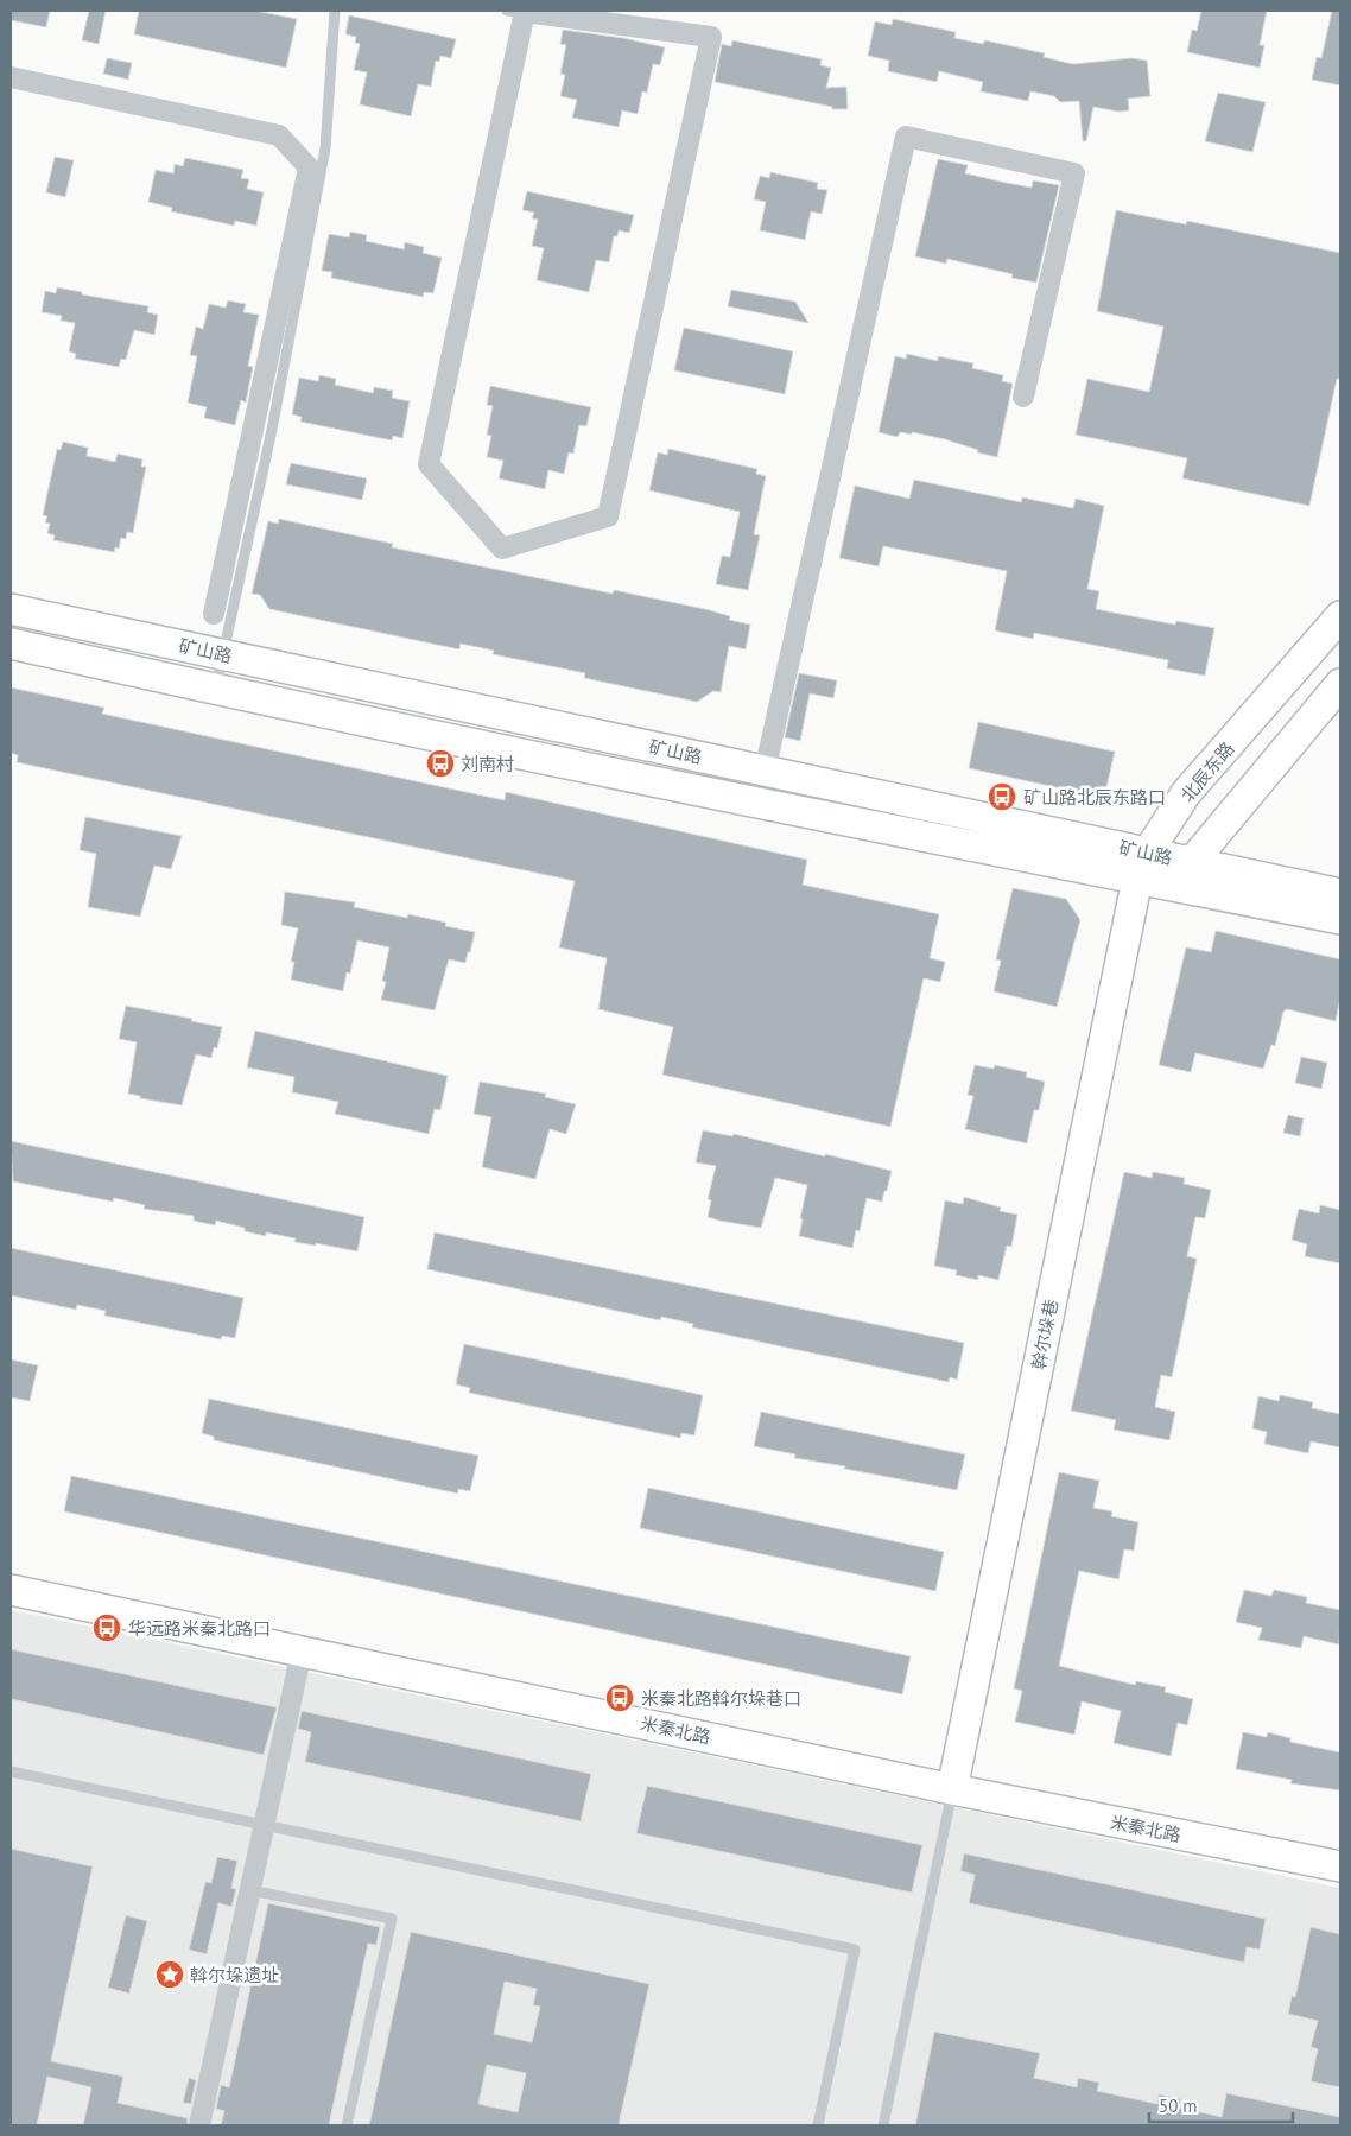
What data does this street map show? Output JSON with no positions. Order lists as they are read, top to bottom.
{
  "streets": {
    "street": [
      "矿山路",
      "北辰东路",
      "幹尔垛巷",
      "米秦北路"
    ]
  },
  "crossings": [
    ["矿山路", "北辰东路"],
    ["矿山路", "幹尔垛巷"],
    ["北辰东路", "幹尔垛巷"],
    ["幹尔垛巷", "米秦北路"]
  ],
  "places": {
    "bus stop": [
      "刘南村",
      "矿山路北辰东路口",
      "华远路米秦北路口",
      "米秦北路斡尔垛巷口"
    ],
    "place": ["斡尔垛遗址"]
  },
  "scale_bar": "50 m"
}
